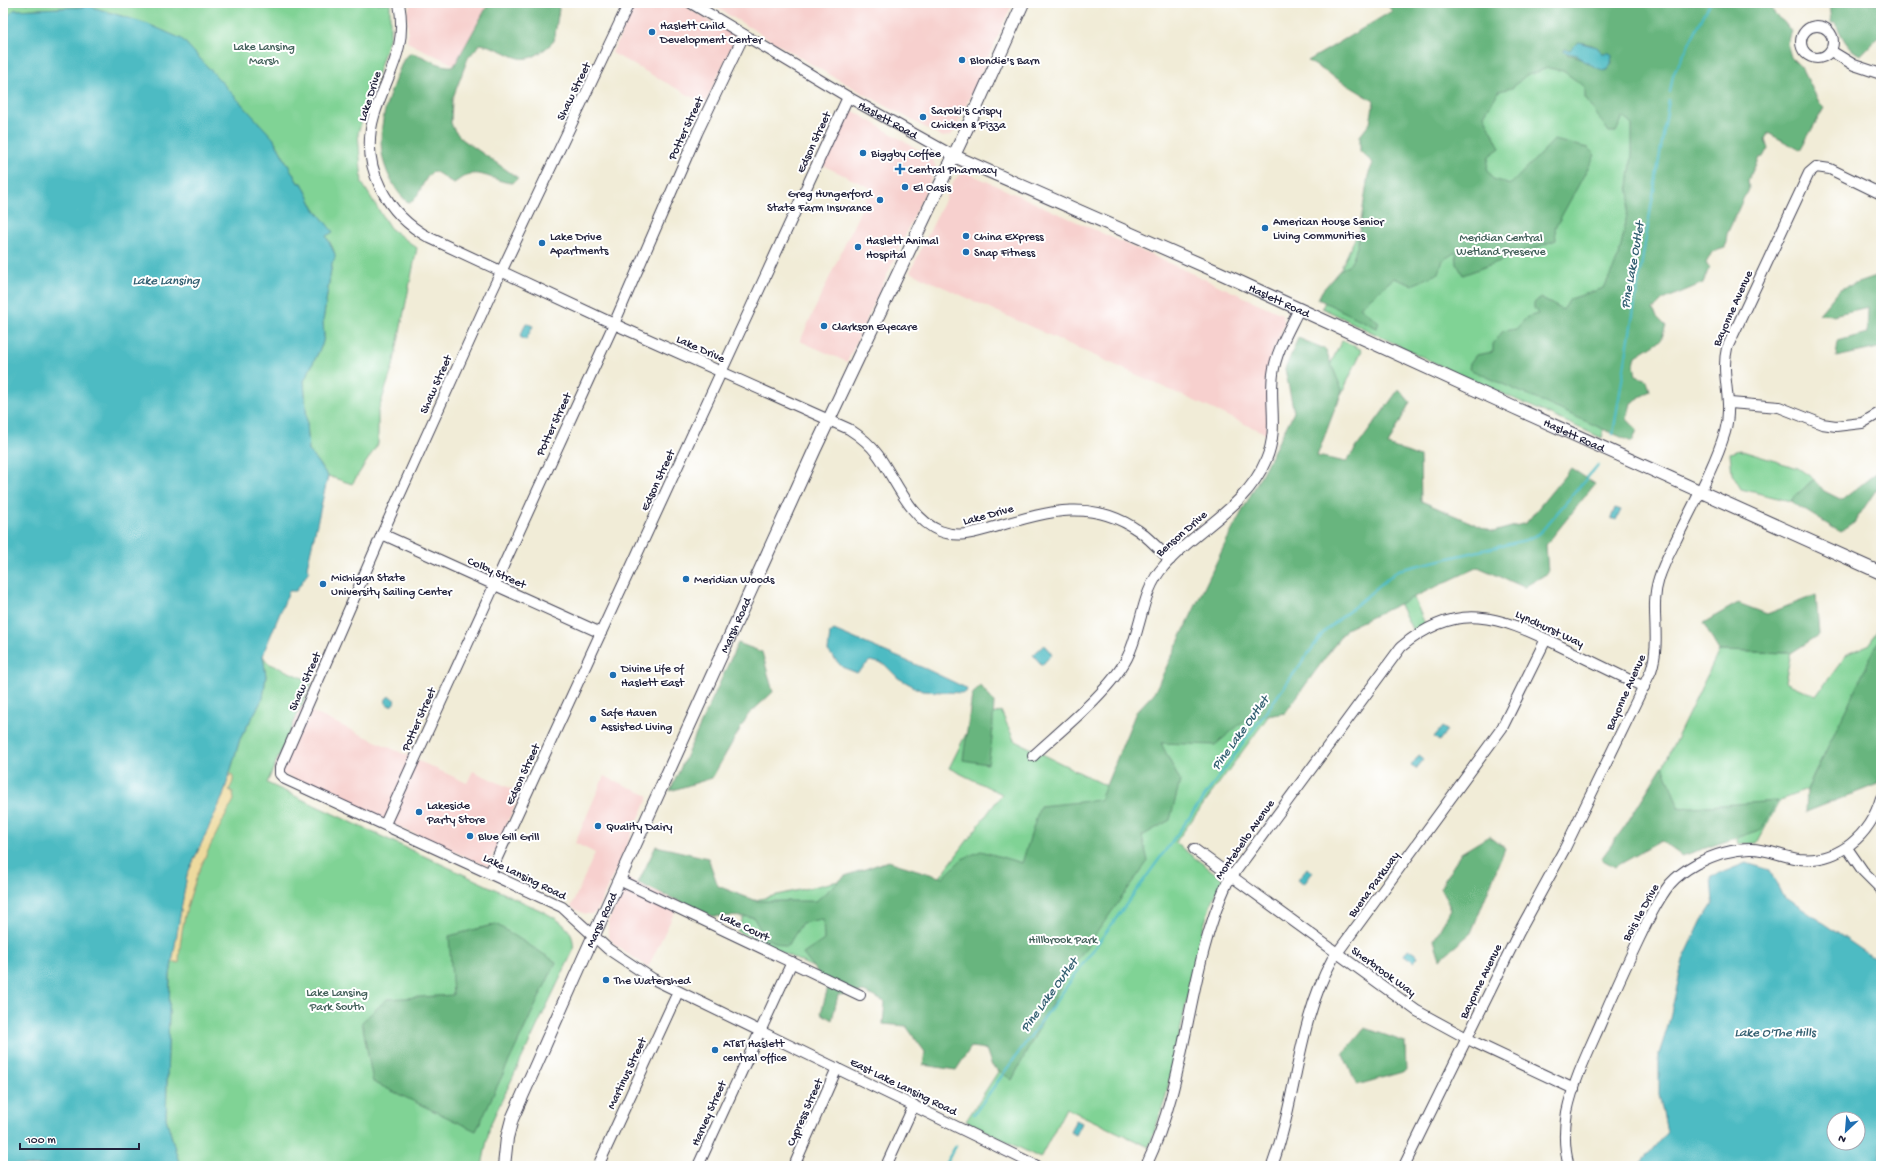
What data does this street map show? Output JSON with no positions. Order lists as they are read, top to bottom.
{
  "streets": {
    "main road": ["Haslett Road", "Marsh Road"],
    "street": [
      "Shaw Street",
      "Lake Drive",
      "Potter Street",
      "Edson Street",
      "Bayonne Avenue",
      "Benson Drive",
      "Colby Street",
      "Lyndhurst Way",
      "Montebello Avenue",
      "Lake Lansing Road",
      "Buena Parkway",
      "Bois Ile Drive",
      "Lake Court",
      "Sherbrook Way",
      "Martinus Street",
      "East Lake Lansing Road",
      "Cypress Street",
      "Harvey Street"
    ]
  },
  "crossings": [
    ["Shaw Street", "Lake Drive"],
    ["Shaw Street", "Colby Street"],
    ["Shaw Street", "Lake Lansing Road"],
    ["Lake Drive", "Potter Street"],
    ["Lake Drive", "Edson Street"],
    ["Lake Drive", "Benson Drive"],
    ["Lake Drive", "Marsh Road"],
    ["Haslett Road", "Potter Street"],
    ["Haslett Road", "Edson Street"],
    ["Haslett Road", "Bayonne Avenue"],
    ["Haslett Road", "Benson Drive"],
    ["Haslett Road", "Marsh Road"],
    ["Potter Street", "Colby Street"],
    ["Potter Street", "Lake Lansing Road"],
    ["Edson Street", "Colby Street"],
    ["Edson Street", "Lake Lansing Road"],
    ["Bayonne Avenue", "Lyndhurst Way"],
    ["Bayonne Avenue", "Sherbrook Way"],
    ["Marsh Road", "Lake Lansing Road"],
    ["Marsh Road", "Lake Court"],
    ["Lyndhurst Way", "Montebello Avenue"],
    ["Lyndhurst Way", "Buena Parkway"],
    ["Montebello Avenue", "Sherbrook Way"],
    ["Lake Lansing Road", "Martinus Street"],
    ["Lake Lansing Road", "East Lake Lansing Road"],
    ["Lake Lansing Road", "Harvey Street"],
    ["Buena Parkway", "Sherbrook Way"],
    ["Bois Ile Drive", "Sherbrook Way"],
    ["Lake Court", "Harvey Street"],
    ["East Lake Lansing Road", "Cypress Street"],
    ["East Lake Lansing Road", "Harvey Street"]
  ],
  "water": ["Pine Lake Outlet", "Lake Lansing", "Lake O'The Hills"],
  "parks": [
    "Lake Lansing Marsh",
    "Meridian Central Wetland Preserve",
    "Hillbrook Park",
    "Lake Lansing Park South"
  ],
  "places": {
    "other": [
      "Haslett Child Development Center",
      "Blondie's Barn",
      "Saroki's Crispy Chicken & Pizza",
      "Biggby Coffee",
      "El Oasis",
      "Greg Hungerford State Farm Insurance",
      "American House Senior Living Communities",
      "China Express",
      "Lake Drive Apartments",
      "Haslett Animal Hospital",
      "Snap Fitness",
      "Clarkson Eyecare",
      "Meridian Woods",
      "Michigan State University Sailing Center",
      "Divine Life of Haslett East",
      "Safe Haven Assisted Living",
      "Lakeside Party Store",
      "Quality Dairy",
      "Blue Gill Grill",
      "The Watershed",
      "AT&T Haslett central office"
    ],
    "health": ["Central Pharmacy"]
  },
  "scale_bar": "100 m",
  "north": "bottom left"
}
